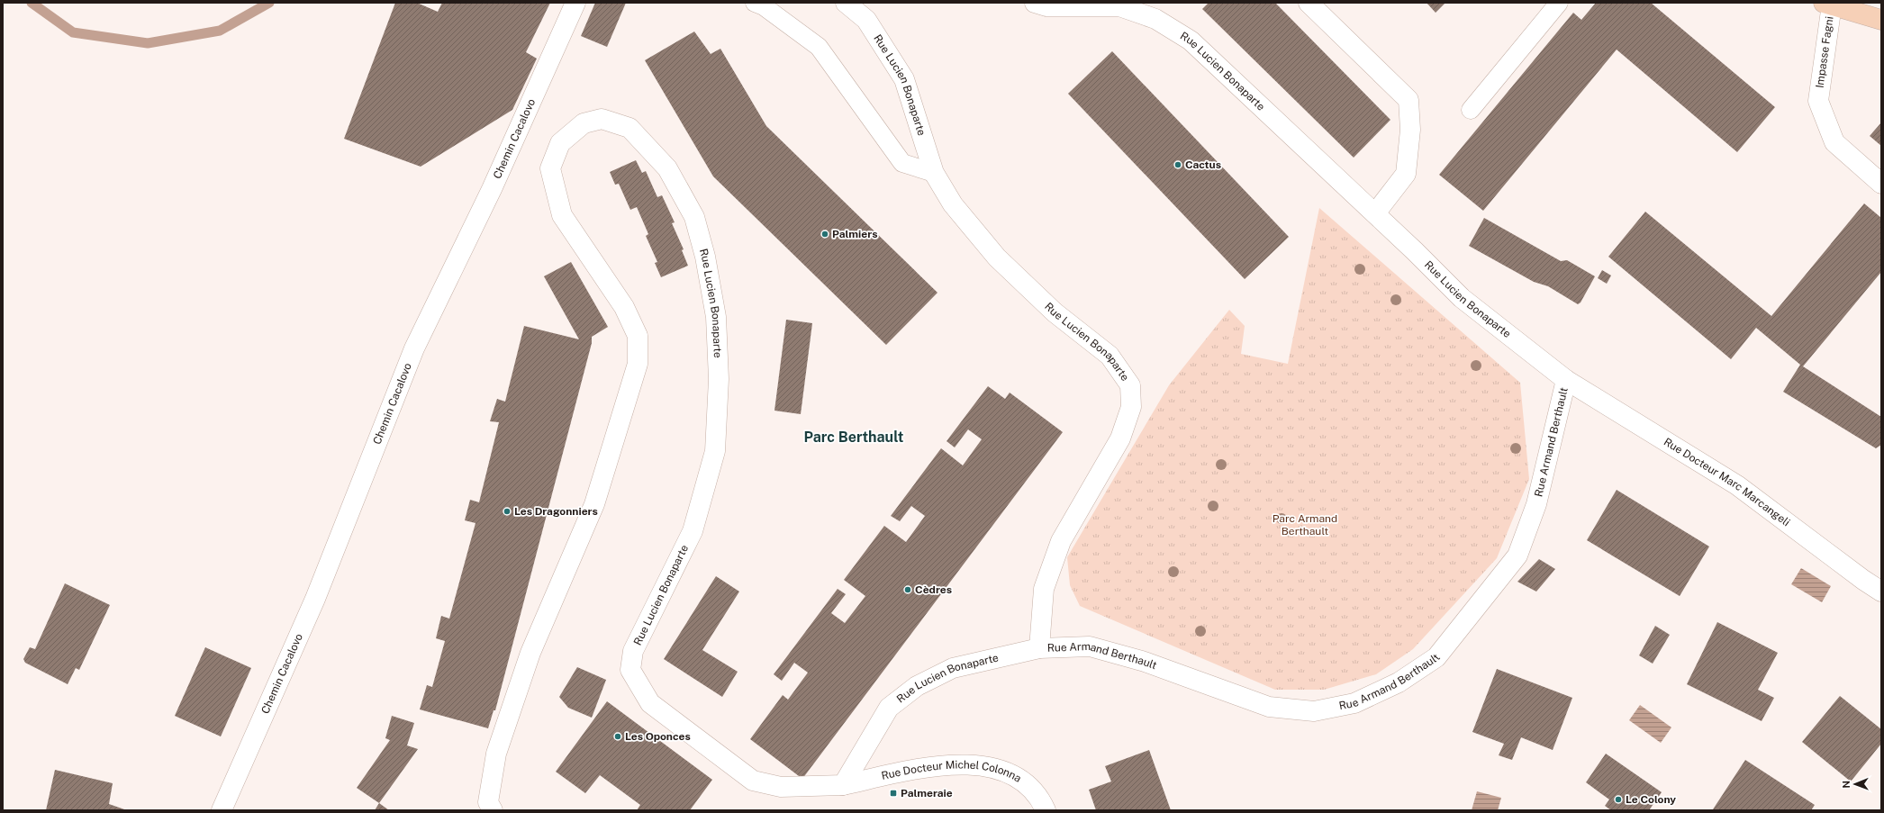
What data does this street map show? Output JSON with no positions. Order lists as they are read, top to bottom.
{
  "streets": {
    "street": [
      "Impasse Fagni",
      "Rue Lucien Bonaparte",
      "Chemin Cacalovo",
      "Rue Armand Berthault",
      "Rue Docteur Marc Marcangeli",
      "Rue Docteur Michel Colonna"
    ]
  },
  "crossings": [
    ["Rue Lucien Bonaparte", "Rue Armand Berthault"],
    ["Rue Lucien Bonaparte", "Rue Docteur Marc Marcangeli"],
    ["Rue Lucien Bonaparte", "Rue Docteur Michel Colonna"],
    ["Rue Armand Berthault", "Rue Docteur Marc Marcangeli"]
  ],
  "districts": ["Parc Berthault"],
  "parks": ["Parc Armand Berthault"],
  "places": {
    "other": [
      "Cactus",
      "Palmiers",
      "Les Dragonniers",
      "Cèdres",
      "Les Oponces",
      "Le Colony"
    ],
    "transit": ["Palmeraie"]
  },
  "north": "left"
}
